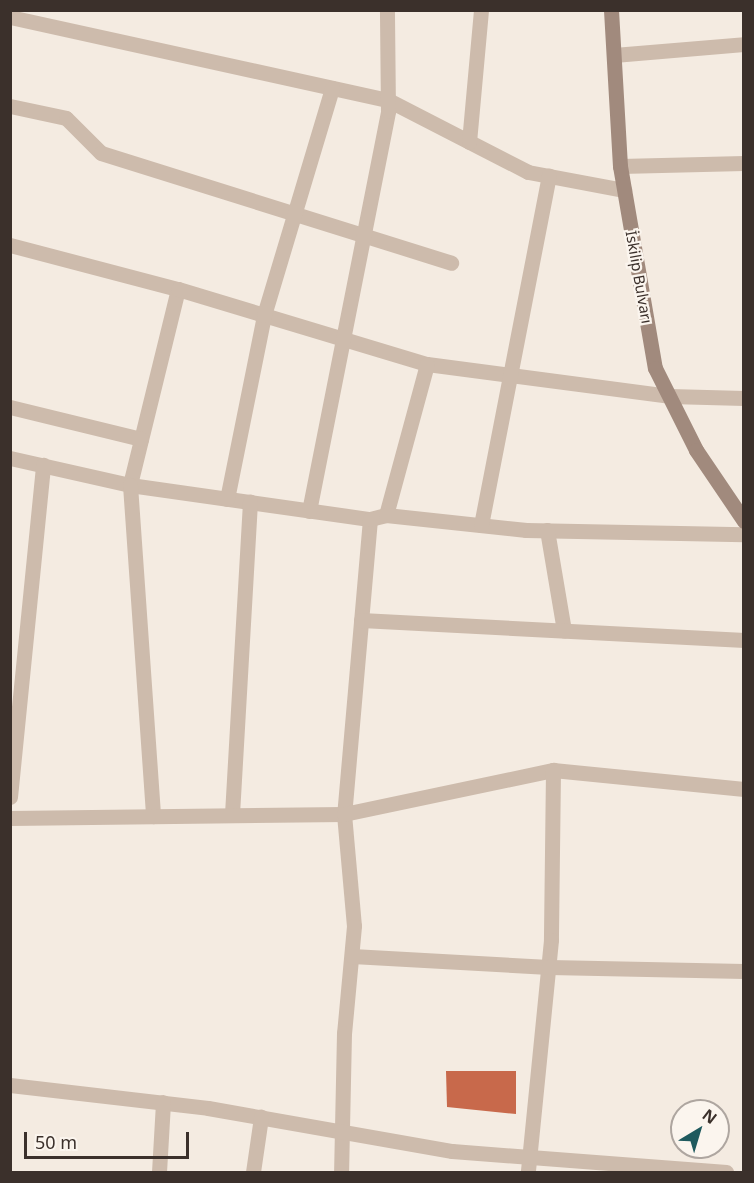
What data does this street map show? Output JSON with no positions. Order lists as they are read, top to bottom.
{
  "streets": {
    "main road": ["İskilip Bulvarı"]
  },
  "scale_bar": "50 m",
  "north": "top right"
}
